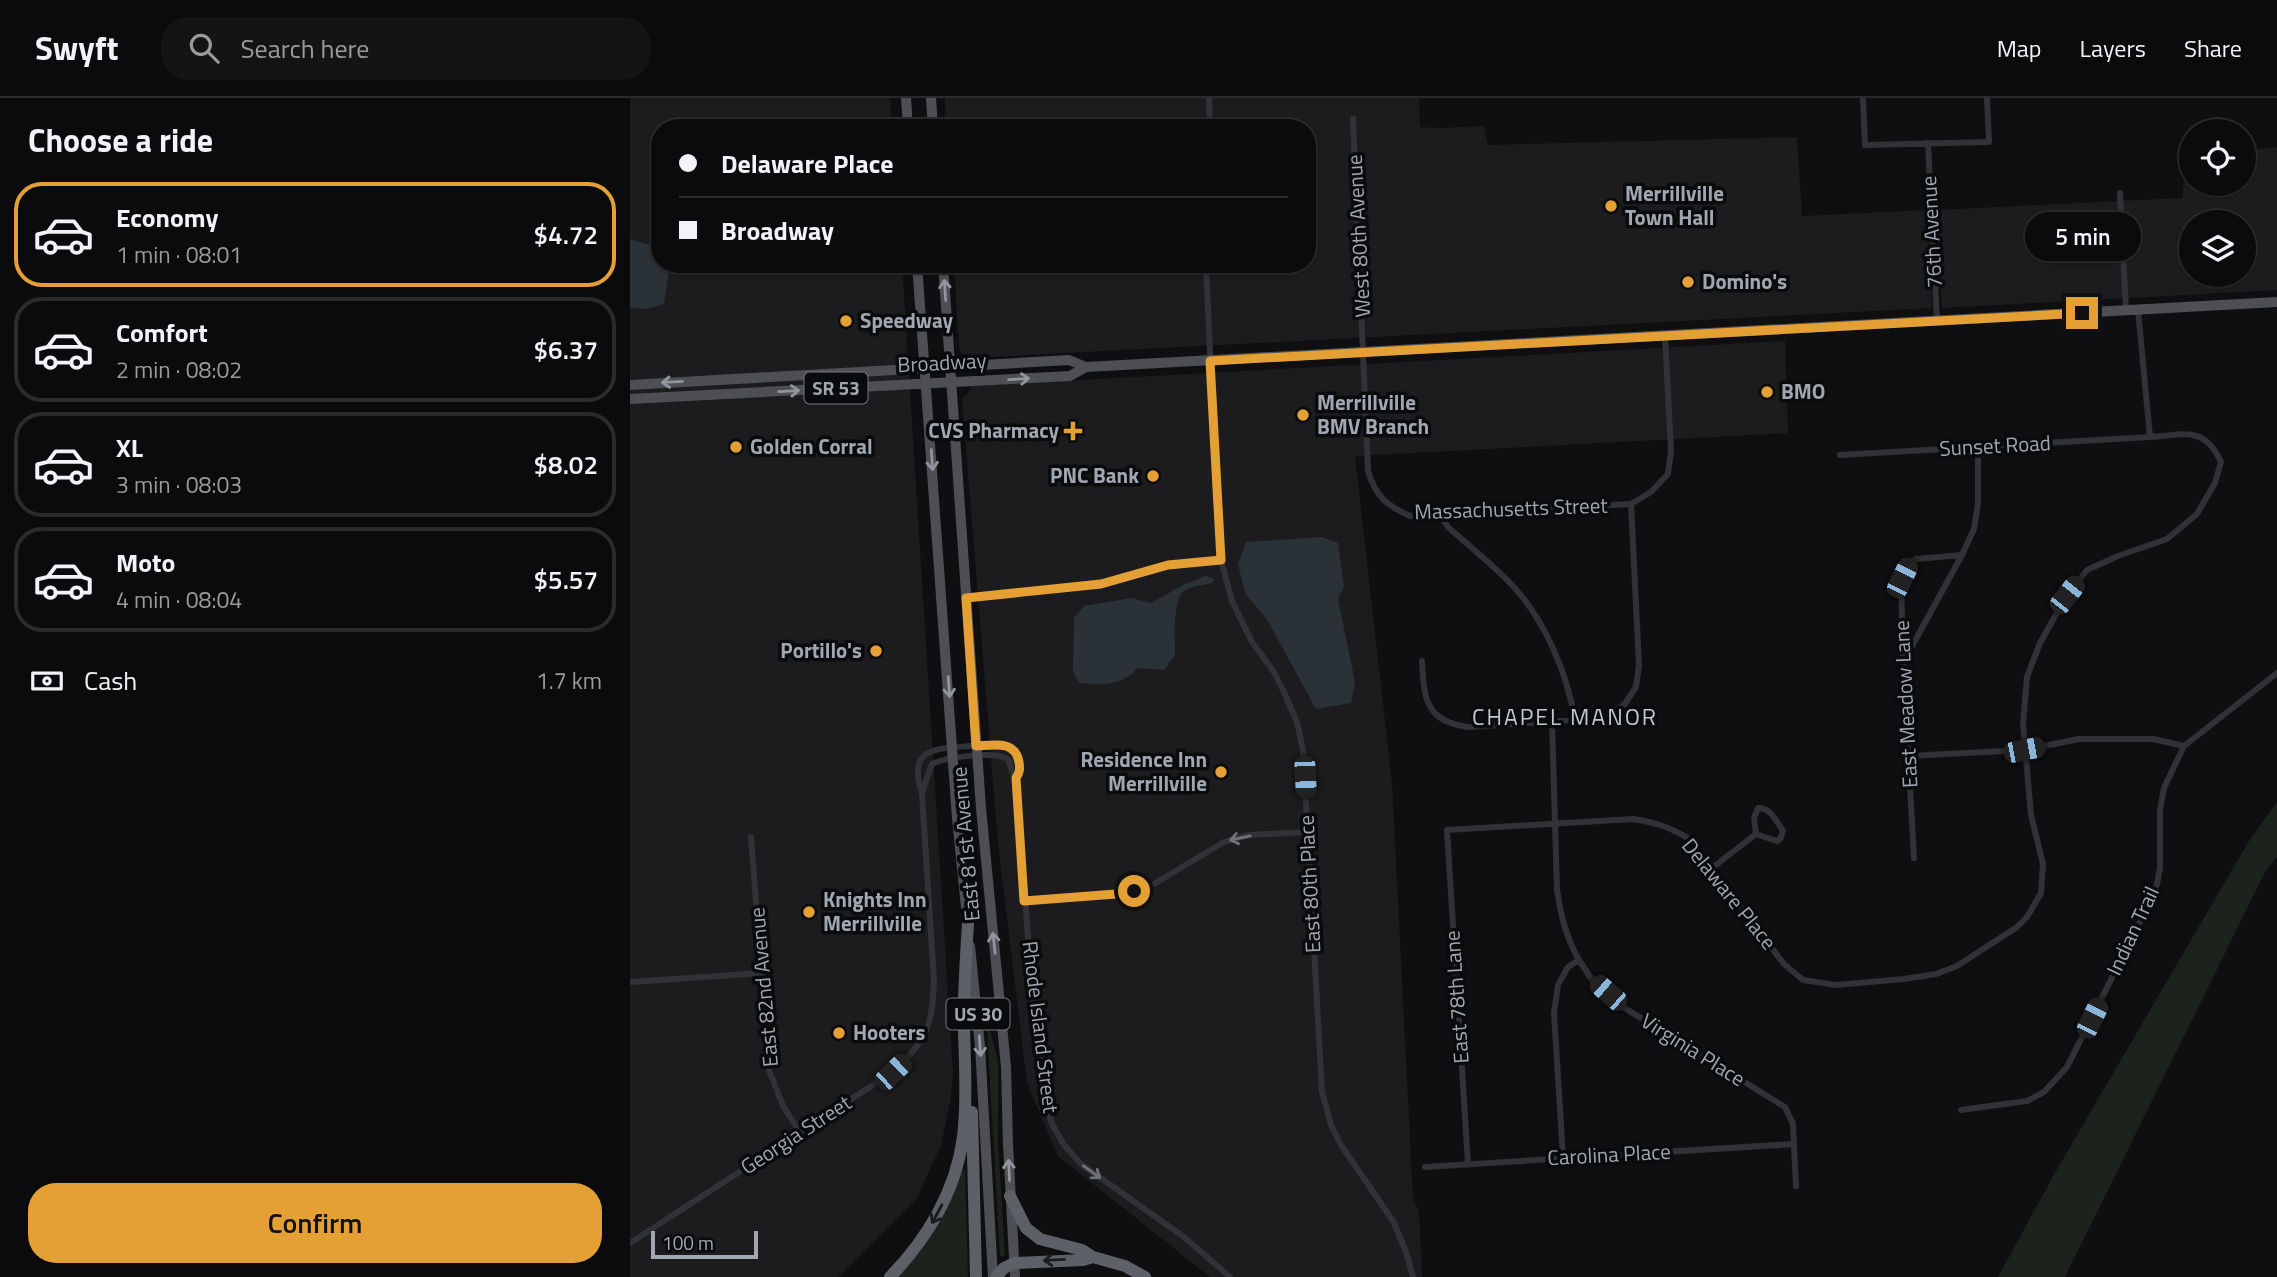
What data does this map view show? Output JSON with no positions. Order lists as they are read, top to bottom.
{
  "streets": {
    "main road": [
      "Broadway",
      "SR 53",
      "East 81st Avenue",
      "US 30"
    ],
    "street": [
      "76th Avenue",
      "West 80th Avenue",
      "Sunset Road",
      "Massachusetts Street",
      "East Meadow Lane",
      "East 80th Place",
      "Delaware Place",
      "Indian Trail",
      "East 82nd Avenue",
      "East 78th Lane",
      "Rhode Island Street",
      "Virginia Place",
      "Georgia Street",
      "Carolina Place"
    ]
  },
  "crossings": [
    ["76th Avenue", "Broadway"],
    ["West 80th Avenue", "Broadway"],
    ["West 80th Avenue", "Massachusetts Street"],
    ["Broadway", "Massachusetts Street"],
    ["Broadway", "East 81st Avenue"],
    ["Broadway", "East 80th Place"],
    ["Broadway", "US 30"],
    ["Sunset Road", "Delaware Place"],
    ["East 81st Avenue", "US 30"],
    ["East 81st Avenue", "Rhode Island Street"],
    ["East 81st Avenue", "Georgia Street"],
    ["Delaware Place", "East 78th Lane"],
    ["Delaware Place", "Virginia Place"],
    ["East 82nd Avenue", "Georgia Street"],
    ["East 78th Lane", "Carolina Place"],
    ["Rhode Island Street", "Georgia Street"],
    ["Virginia Place", "Carolina Place"]
  ],
  "one_way": ["Rhode Island Street"],
  "districts": ["CHAPEL MANOR"],
  "places": {
    "other": [
      "Merrillville Town Hall",
      "Domino's",
      "Speedway",
      "BMO",
      "Merrillville BMV Branch",
      "Golden Corral",
      "PNC Bank",
      "Portillo's",
      "Residence Inn Merrillville",
      "Knights Inn Merrillville",
      "Hooters"
    ],
    "health": ["CVS Pharmacy"]
  },
  "scale_bar": "100 m",
  "page": {
    "header": "Swyft",
    "search": "Search here",
    "nav": ["Map", "Layers", "Share"],
    "heading": "Choose a ride",
    "banner": ["Delaware Place", "Broadway"],
    "list": [
      {
        "name": "Economy",
        "note": "1 min · 08:01",
        "value": "$4.72"
      },
      {
        "name": "Comfort",
        "note": "2 min · 08:02",
        "value": "$6.37"
      },
      {
        "name": "XL",
        "note": "3 min · 08:03",
        "value": "$8.02"
      },
      {
        "name": "Moto",
        "note": "4 min · 08:04",
        "value": "$5.57"
      }
    ],
    "bubble": "5 min",
    "pay": ["Cash", "1.7 km"],
    "buttons": "Confirm",
    "scale": "100 m"
  }
}
